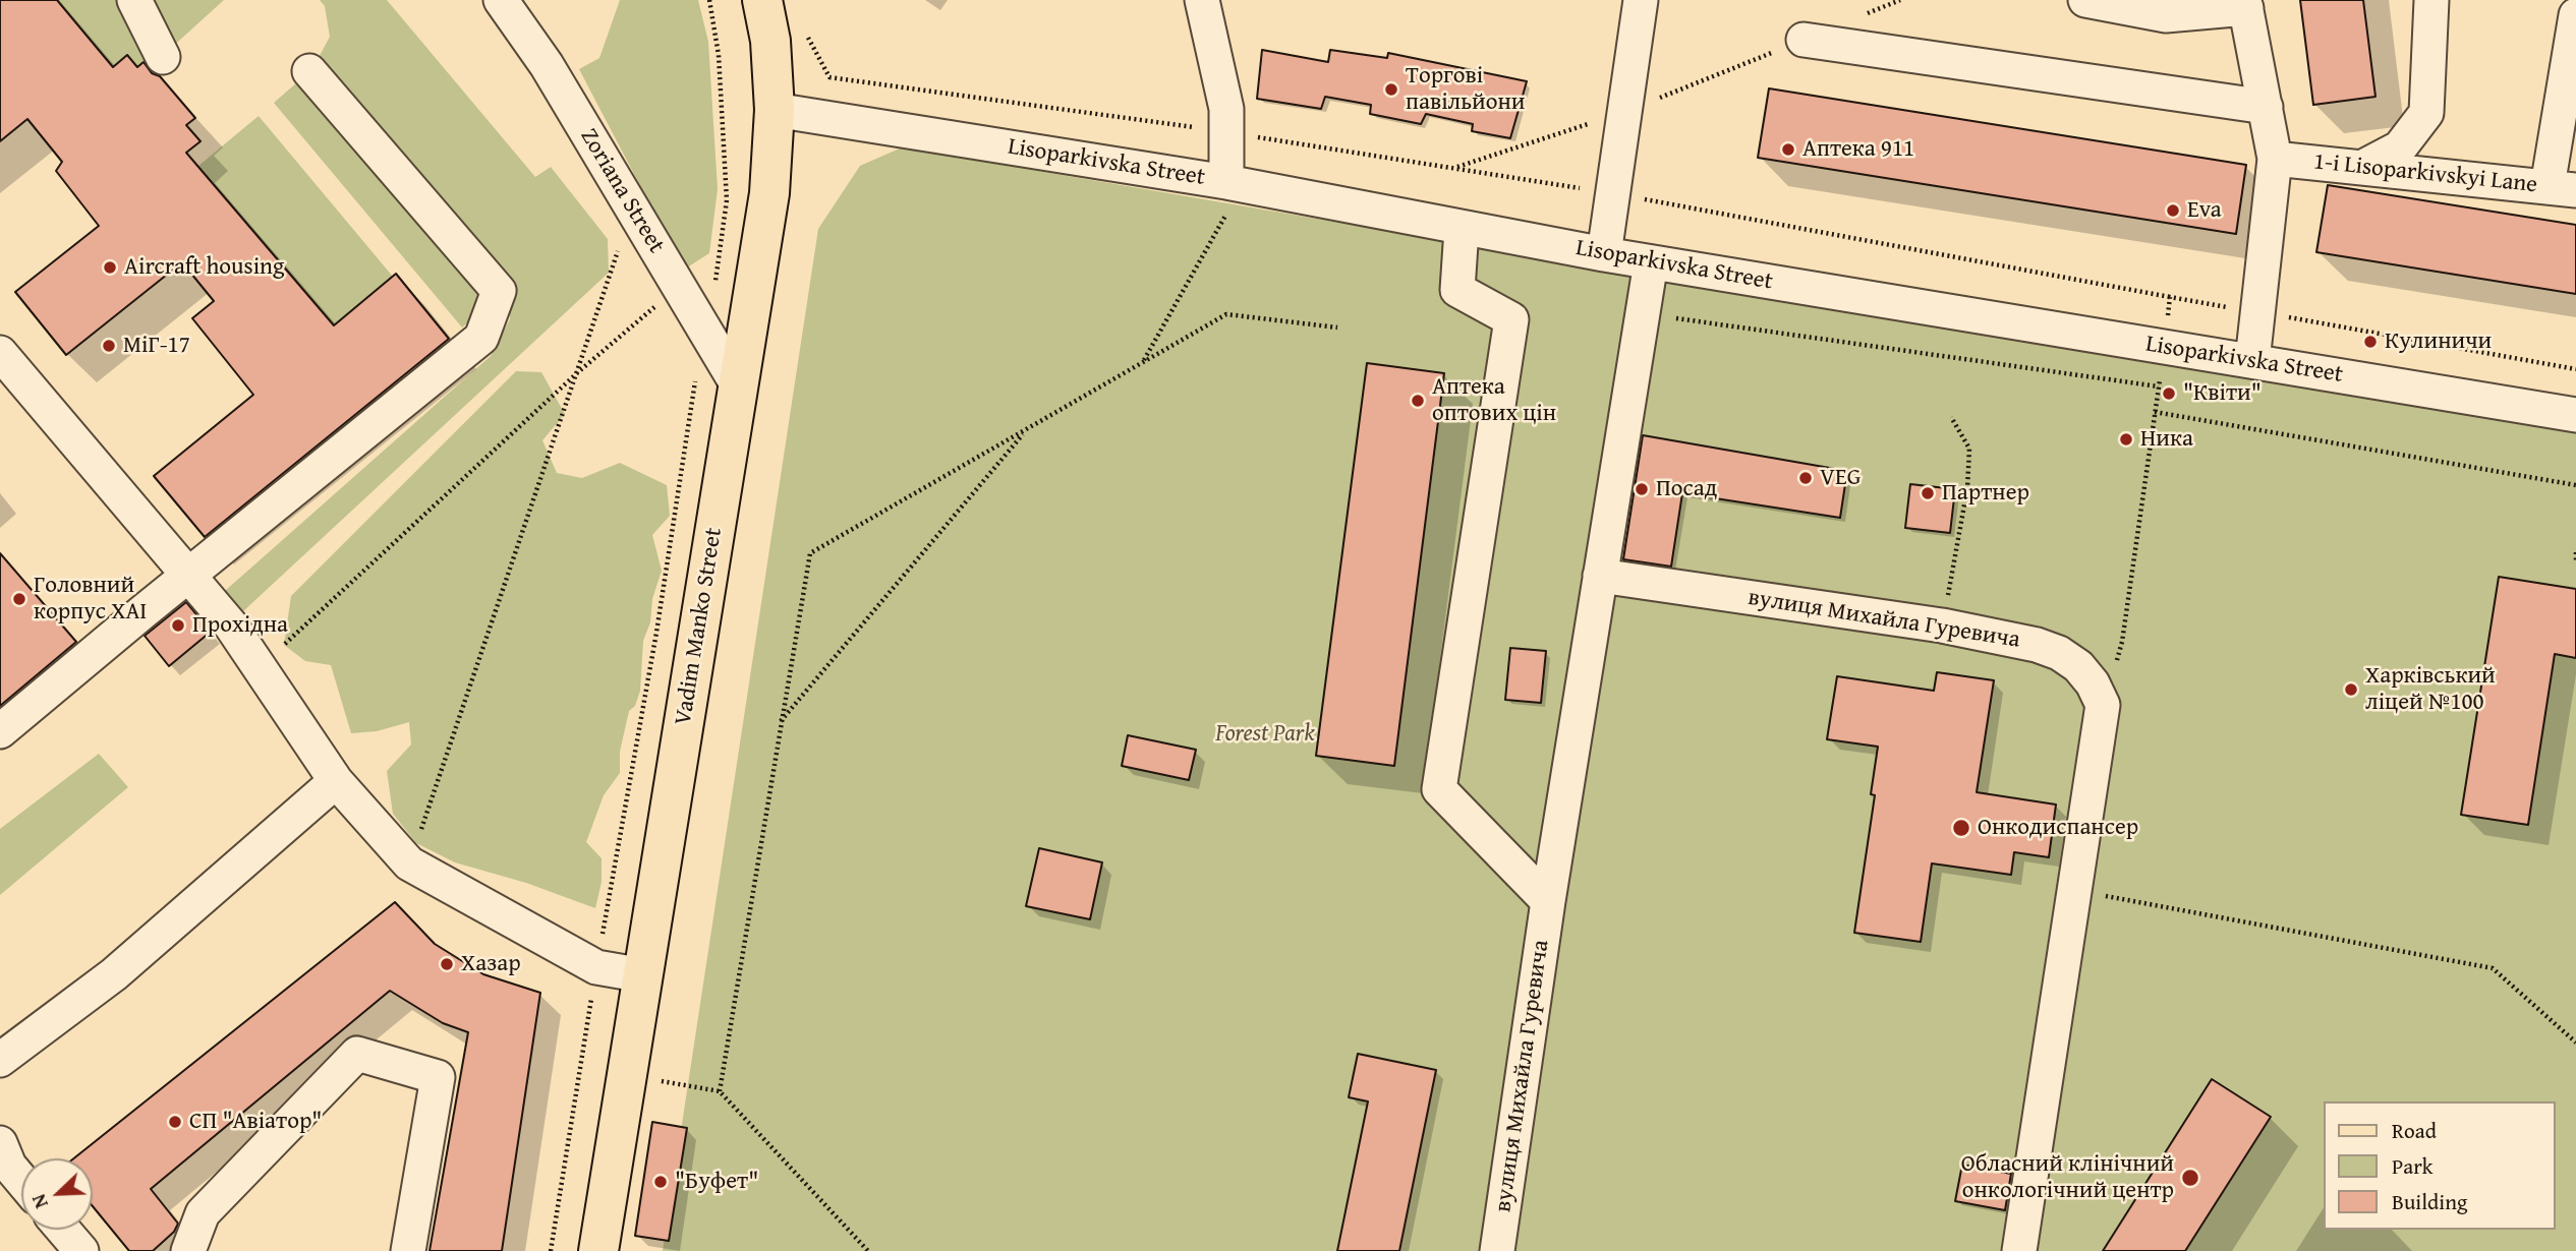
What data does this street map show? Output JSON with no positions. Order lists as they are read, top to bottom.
{
  "streets": {
    "main road": ["Vadim Manko Street"],
    "street": [
      "Lisoparkivska Street",
      "1-i Lisoparkivskyi Lane",
      "Zoriana Street",
      "вулиця Михайла Гуревича"
    ]
  },
  "crossings": [
    ["Lisoparkivska Street", "вулиця Михайла Гуревича"],
    ["Lisoparkivska Street", "Vadim Manko Street"],
    ["Zoriana Street", "Vadim Manko Street"]
  ],
  "parks": ["Forest Park"],
  "places": [
    "Торгові павільйони",
    "Аптека 911",
    "Eva",
    "Aircraft housing",
    "Кулиничи",
    "МіГ-17",
    "\"Квіти\"",
    "Аптека оптових цін",
    "Ника",
    "VEG",
    "Посад",
    "Партнер",
    "Головний корпус ХАІ",
    "Прохідна",
    "Харківський ліцей №100",
    "Онкодиспансер",
    "Хазар",
    "СП \"Авіатор\"",
    "Обласний клінічний онкологічний центр",
    "\"Буфет\""
  ],
  "legend": ["Road", "Park", "Building"],
  "north": "bottom left"
}
